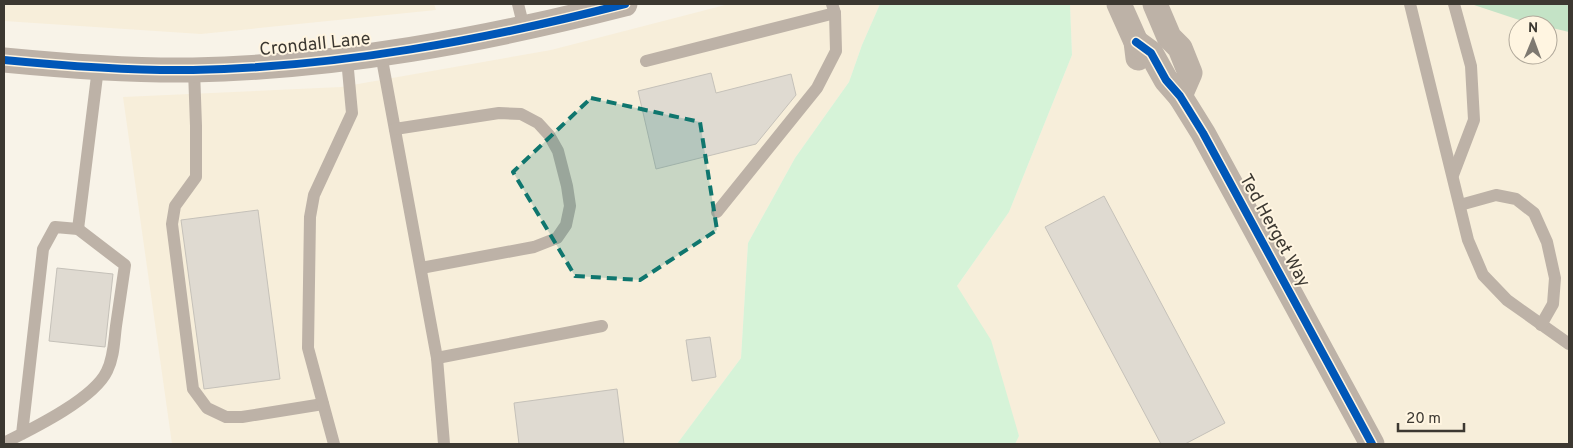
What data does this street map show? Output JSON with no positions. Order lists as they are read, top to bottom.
{
  "streets": {
    "street": ["Crondall Lane", "Ted Herget Way"]
  },
  "scale_bar": "20 m",
  "north": "top"
}
